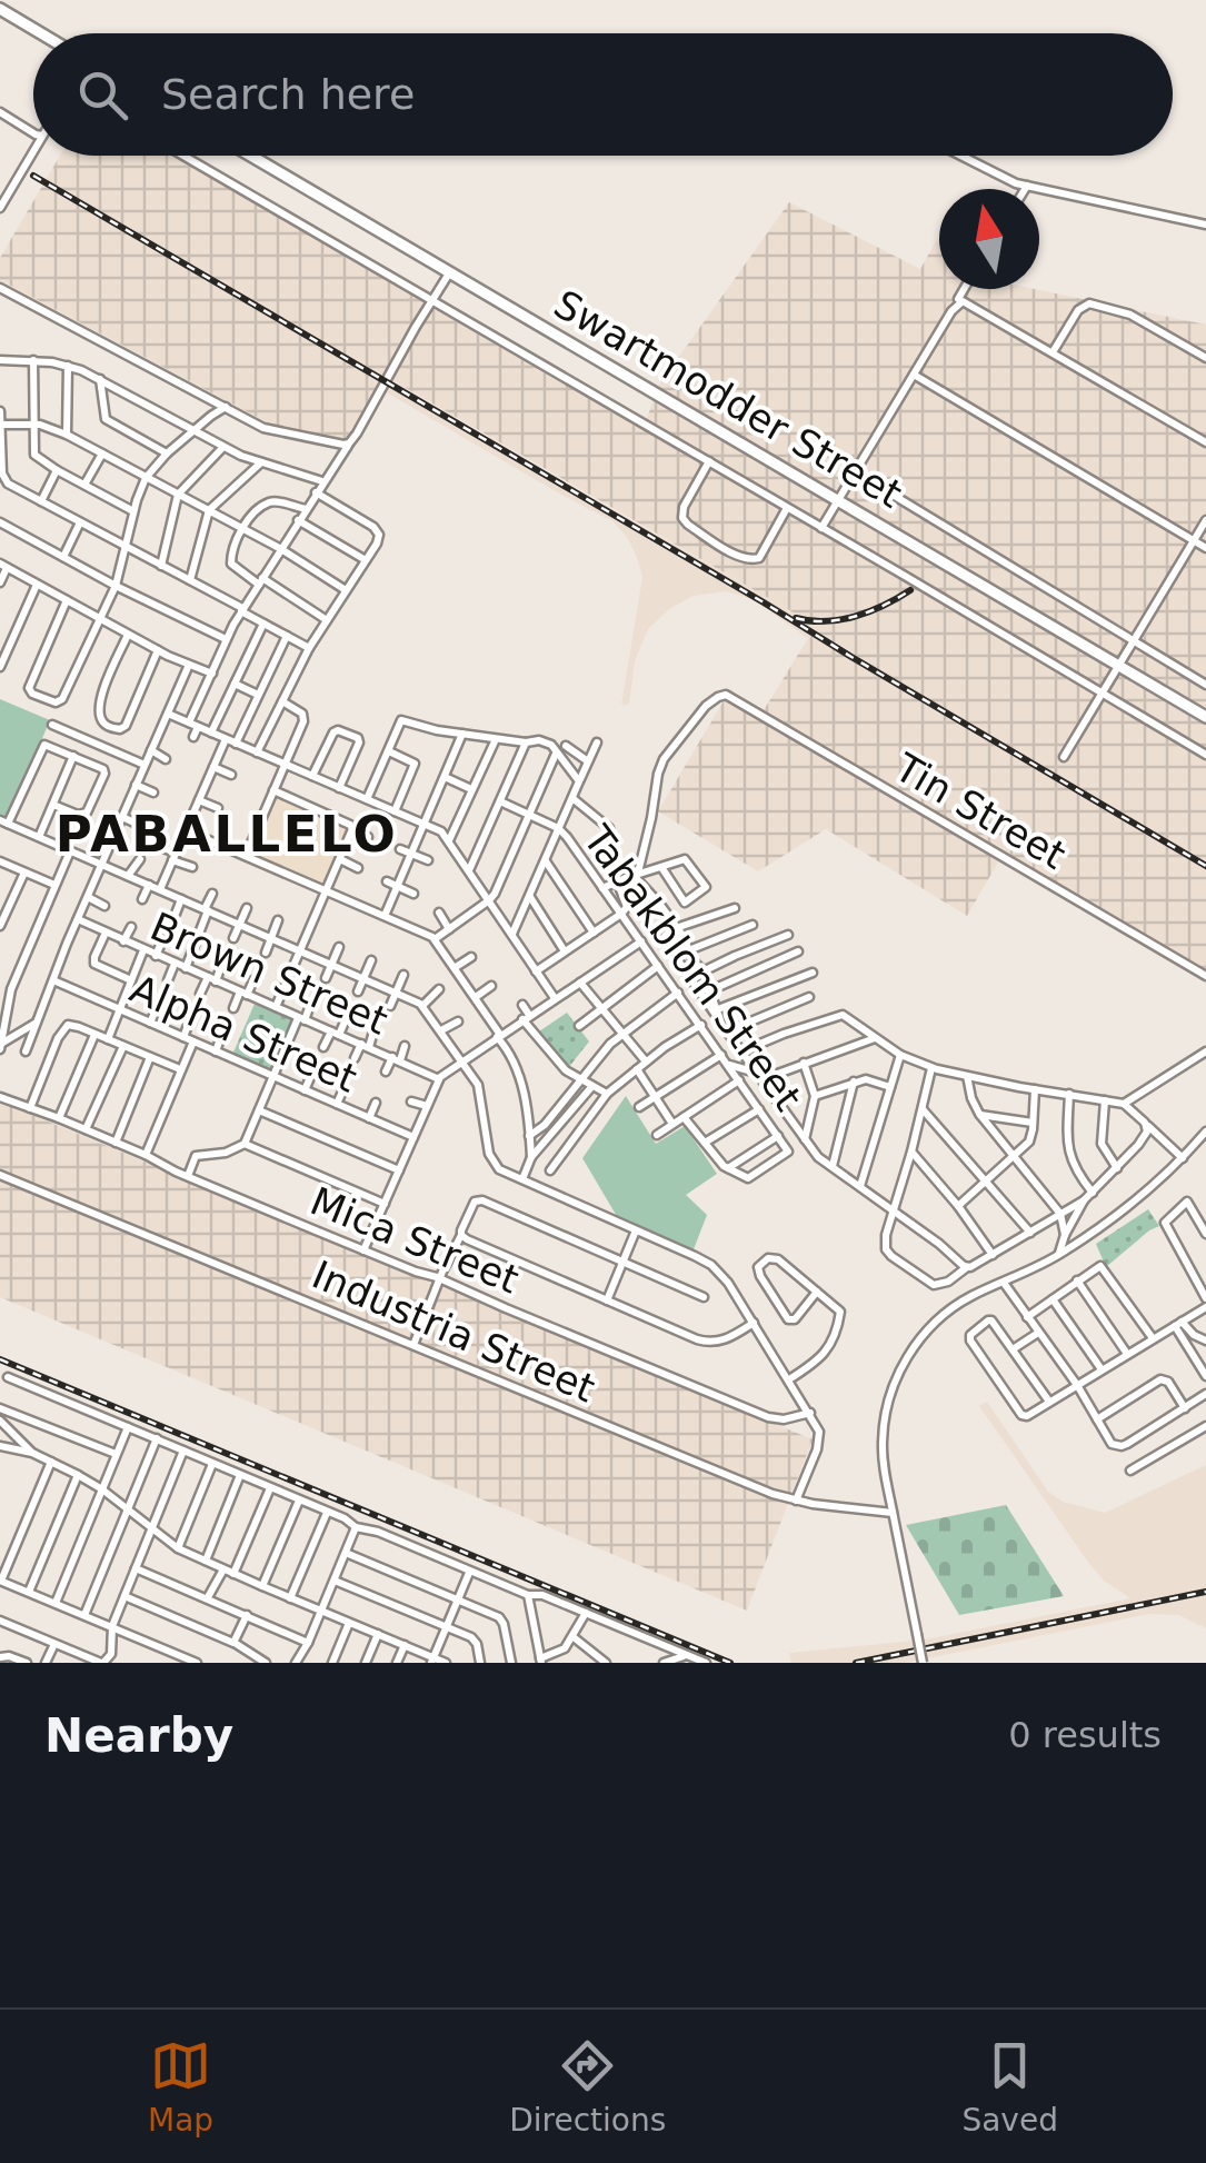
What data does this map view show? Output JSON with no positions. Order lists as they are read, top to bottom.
{
  "streets": {
    "main road": ["Swartmodder Street"],
    "street": [
      "Tin Street",
      "Tabakblom Street",
      "Brown Street",
      "Alpha Street",
      "Mica Street",
      "Industria Street"
    ]
  },
  "districts": ["PABALLELO"],
  "north": "top",
  "page": {
    "search": "Search here",
    "heading": ["Nearby", "0 results"],
    "nav": ["Map", "Directions", "Saved"]
  }
}
